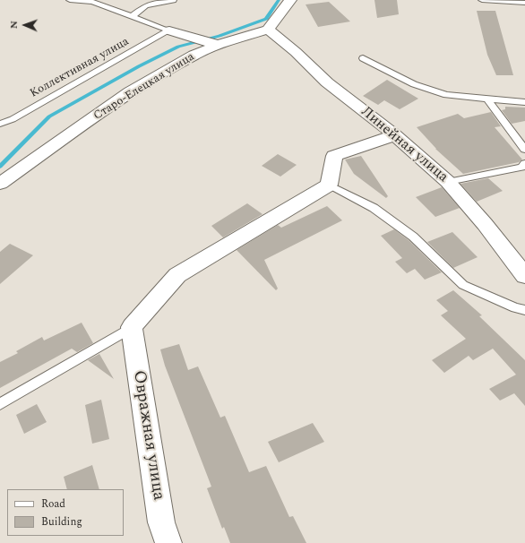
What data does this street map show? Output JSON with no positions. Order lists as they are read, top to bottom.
{
  "streets": {
    "street": ["Старо-Елецкая улица", "Линейная улица", "Овражная улица"],
    "lane": ["Коллективная улица"]
  },
  "crossings": [
    ["Старо-Елецкая улица", "Линейная улица"]
  ],
  "legend": ["Road", "Building"],
  "north": "left"
}
